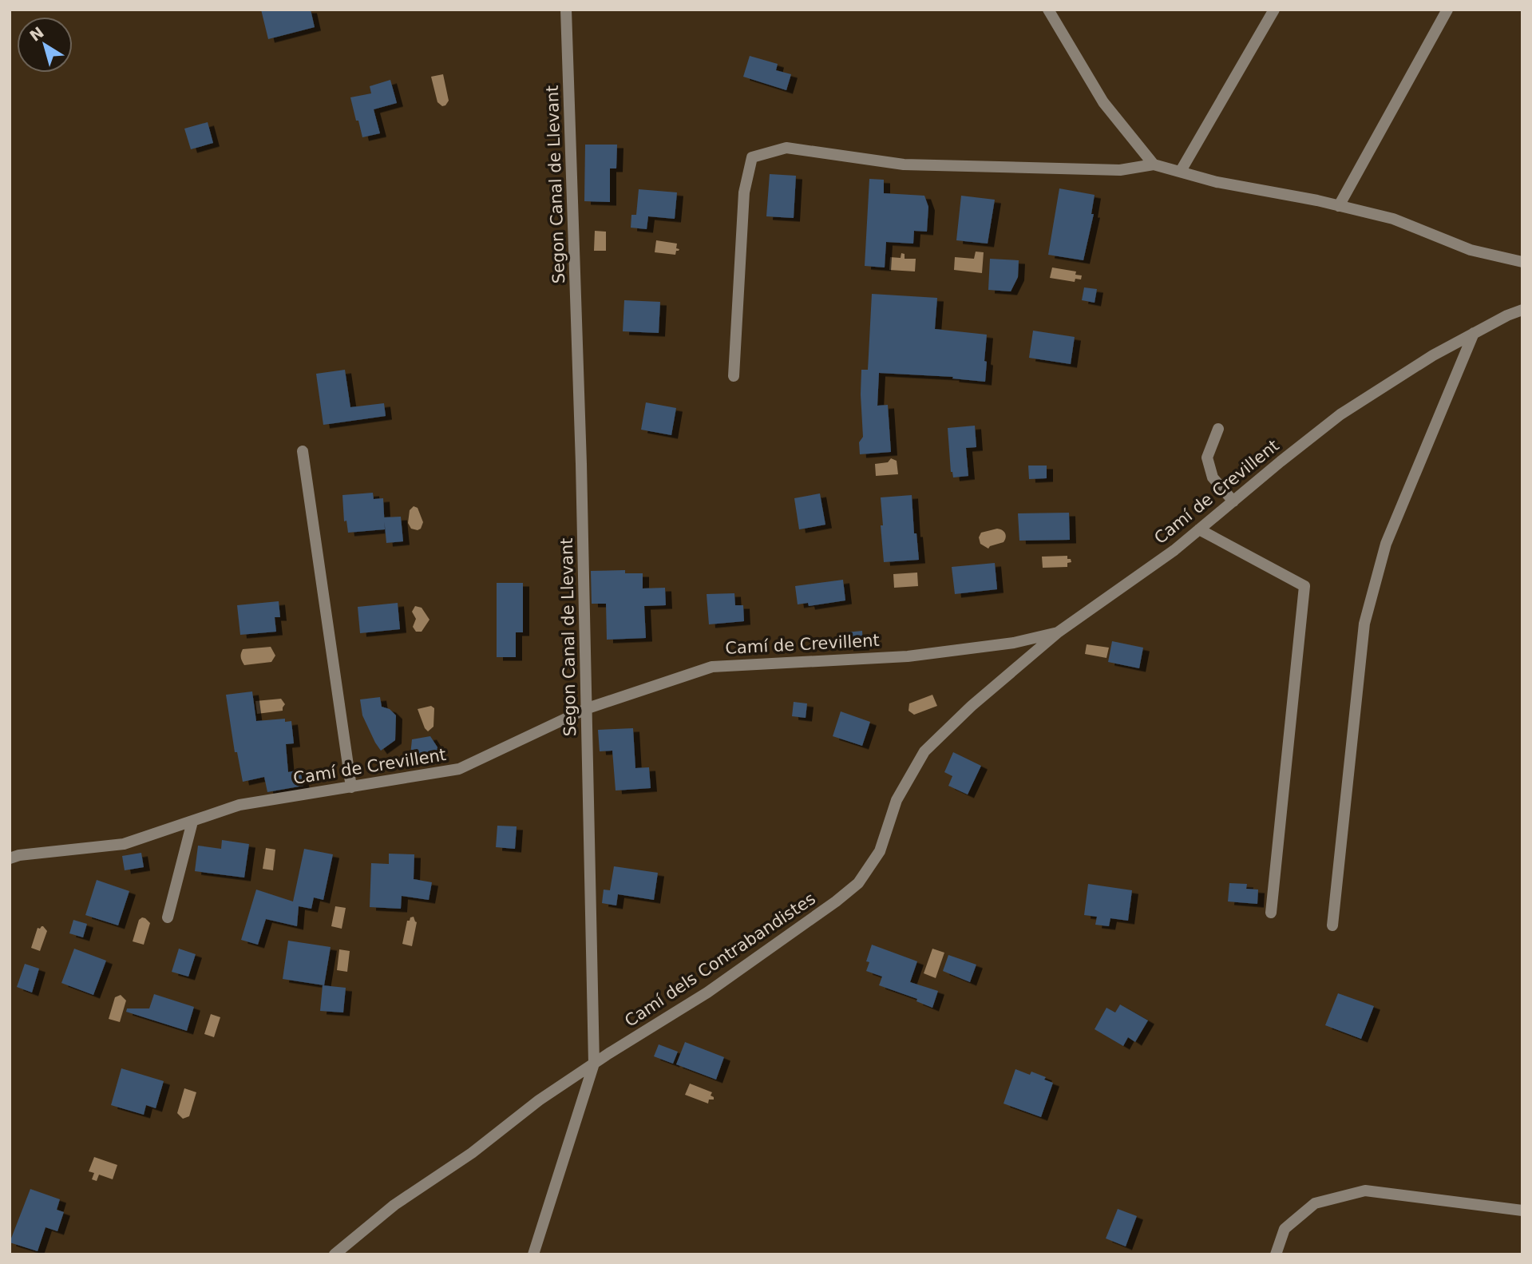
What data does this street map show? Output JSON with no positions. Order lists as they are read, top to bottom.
{
  "streets": {
    "street": ["Segon Canal de Llevant", "Camí de Crevillent", "Camí dels Contrabandistes"]
  },
  "crossings": [
    ["Segon Canal de Llevant", "Camí de Crevillent"],
    ["Segon Canal de Llevant", "Camí dels Contrabandistes"],
    ["Camí de Crevillent", "Camí dels Contrabandistes"]
  ],
  "north": "top left"
}
